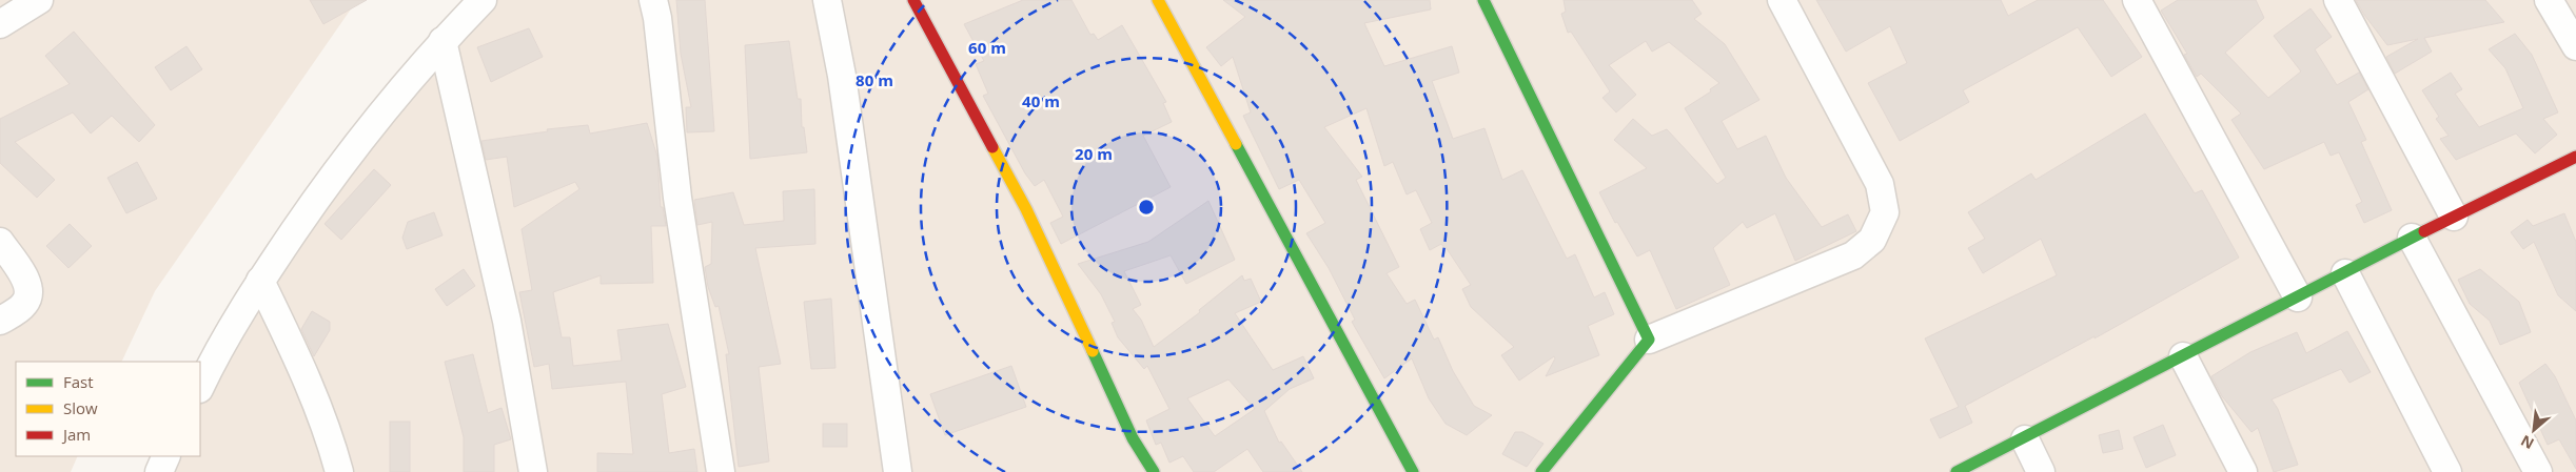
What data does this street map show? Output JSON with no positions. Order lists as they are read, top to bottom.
{
  "legend": ["Fast", "Slow", "Jam"],
  "north": "bottom left",
  "rings": [
    "60 m",
    "80 m",
    "40 m",
    "20 m"
  ]
}
